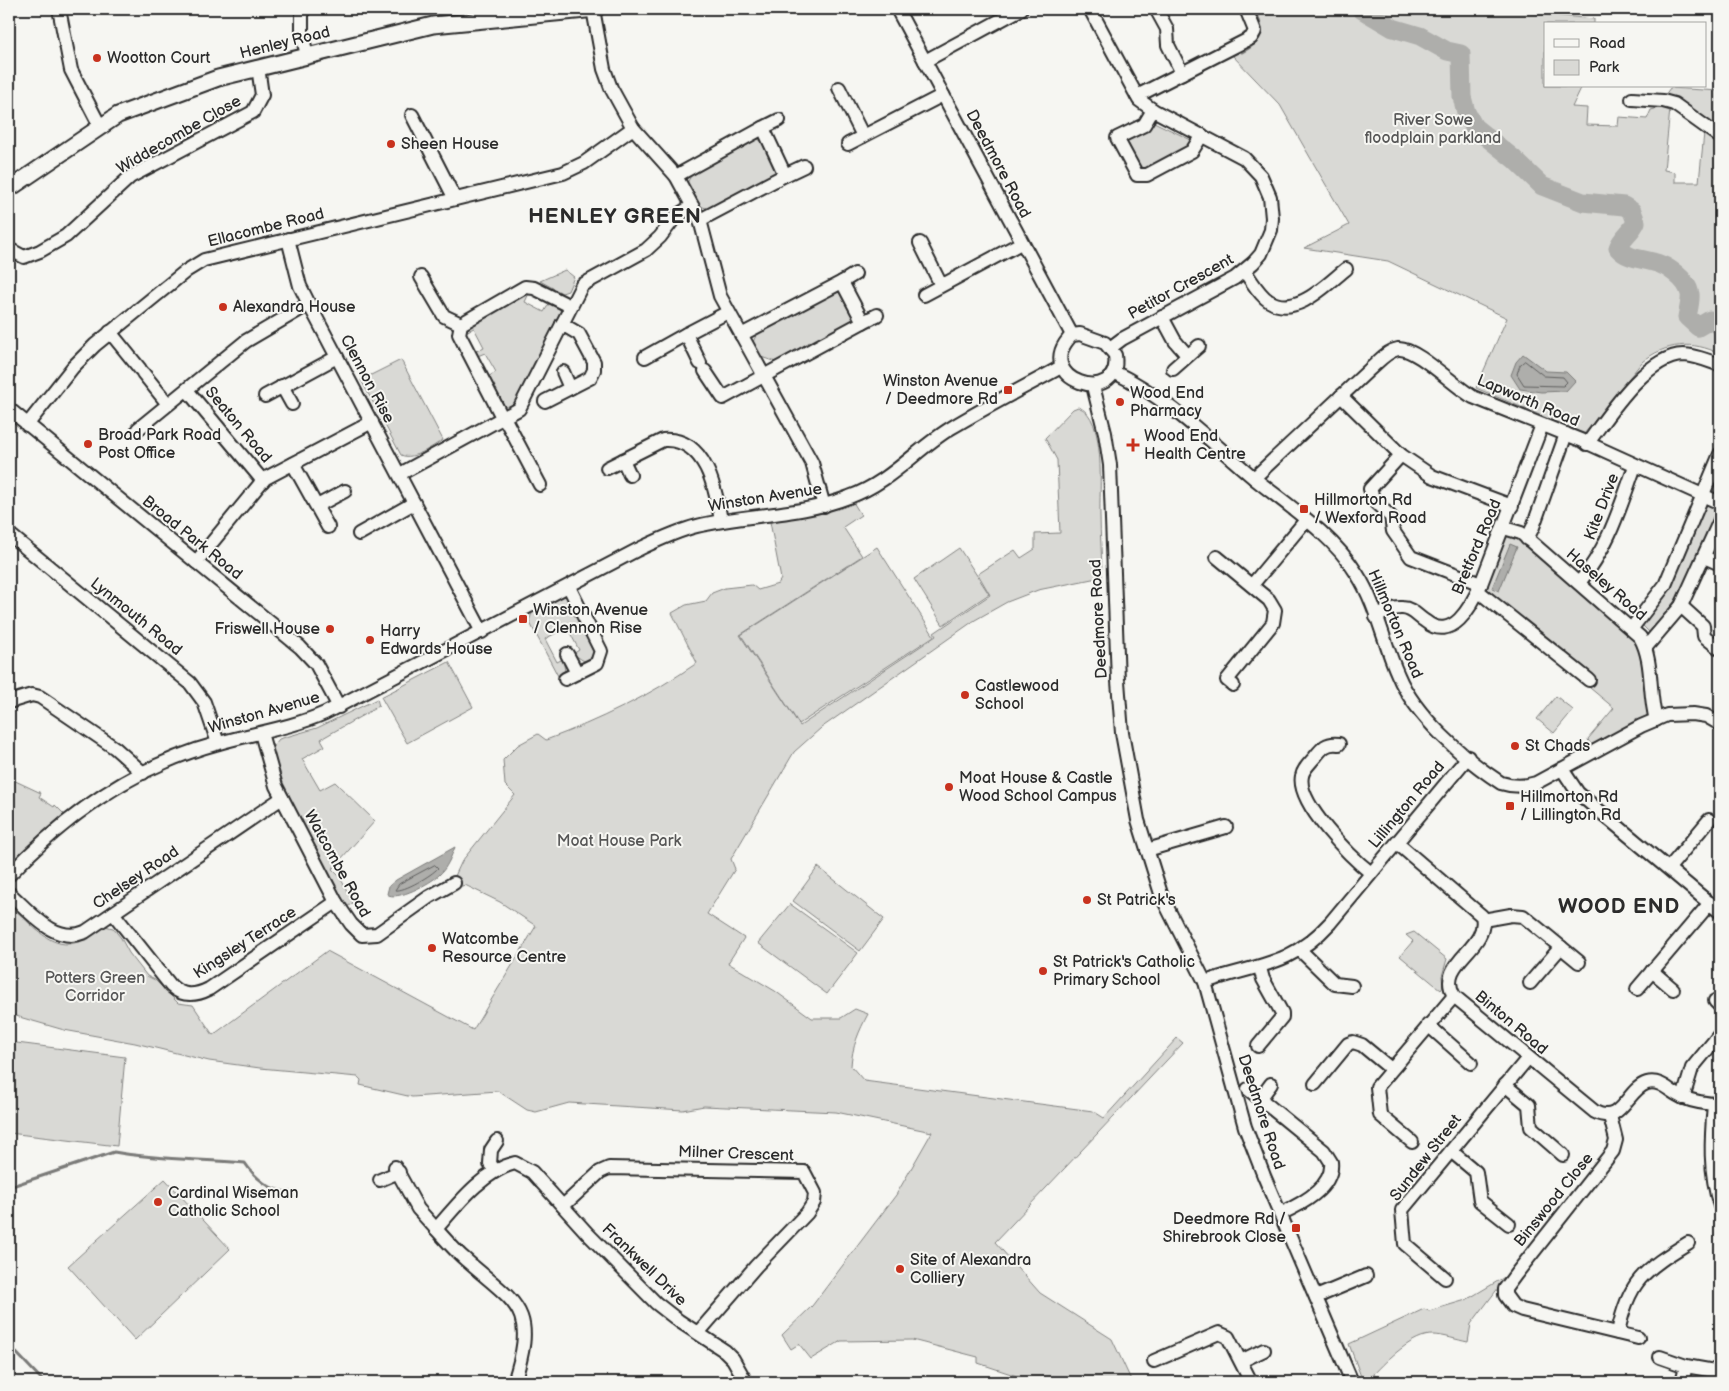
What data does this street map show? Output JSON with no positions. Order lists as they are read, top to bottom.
{
  "streets": {
    "main road": ["Henley Road"],
    "street": [
      "Widdecombe Close",
      "Deedmore Road",
      "Ellacombe Road",
      "Petitor Crescent",
      "Clennon Rise",
      "Lapworth Road",
      "Seaton Road",
      "Winston Avenue",
      "Kite Drive",
      "Broad Park Road",
      "Bretford Road",
      "Haseley Road",
      "Lynmouth Road",
      "Hillmorton Road",
      "Lillington Road",
      "Watcombe Road",
      "Chelsey Road",
      "Kingsley Terrace",
      "Binton Road",
      "Milner Crescent",
      "Sundew Street",
      "Binswood Close",
      "Frankwell Drive"
    ]
  },
  "crossings": [
    ["Henley Road", "Widdecombe Close"],
    ["Deedmore Road", "Petitor Crescent"],
    ["Deedmore Road", "Winston Avenue"],
    ["Deedmore Road", "Hillmorton Road"],
    ["Deedmore Road", "Lillington Road"],
    ["Ellacombe Road", "Clennon Rise"],
    ["Ellacombe Road", "Broad Park Road"],
    ["Petitor Crescent", "Winston Avenue"],
    ["Petitor Crescent", "Hillmorton Road"],
    ["Clennon Rise", "Winston Avenue"],
    ["Lapworth Road", "Kite Drive"],
    ["Lapworth Road", "Bretford Road"],
    ["Lapworth Road", "Hillmorton Road"],
    ["Winston Avenue", "Broad Park Road"],
    ["Winston Avenue", "Lynmouth Road"],
    ["Winston Avenue", "Hillmorton Road"],
    ["Winston Avenue", "Watcombe Road"],
    ["Kite Drive", "Haseley Road"],
    ["Bretford Road", "Haseley Road"],
    ["Bretford Road", "Hillmorton Road"],
    ["Haseley Road", "Hillmorton Road"],
    ["Hillmorton Road", "Lillington Road"],
    ["Watcombe Road", "Chelsey Road"],
    ["Watcombe Road", "Kingsley Terrace"],
    ["Chelsey Road", "Kingsley Terrace"],
    ["Binton Road", "Sundew Street"],
    ["Binton Road", "Binswood Close"],
    ["Milner Crescent", "Frankwell Drive"]
  ],
  "districts": ["HENLEY GREEN", "WOOD END"],
  "parks": ["River Sowe floodplain parkland", "Moat House Park", "Potters Green Corridor"],
  "places": {
    "other": [
      "Wootton Court",
      "Sheen House",
      "Alexandra House",
      "Wood End Pharmacy",
      "Broad Park Road Post Office",
      "Friswell House",
      "Harry Edwards House",
      "Castlewood School",
      "St Chads",
      "Moat House & Castle Wood School Campus",
      "St Patrick's",
      "Watcombe Resource Centre",
      "St Patrick's Catholic Primary School",
      "Cardinal Wiseman Catholic School",
      "Site of Alexandra Colliery"
    ],
    "transit": [
      "Winston Avenue / Deedmore Rd",
      "Hillmorton Rd / Wexford Road",
      "Winston Avenue / Clennon Rise",
      "Hillmorton Rd / Lillington Rd",
      "Deedmore Rd / Shirebrook Close"
    ],
    "health": ["Wood End Health Centre"]
  },
  "legend": ["Road", "Park"]
}
